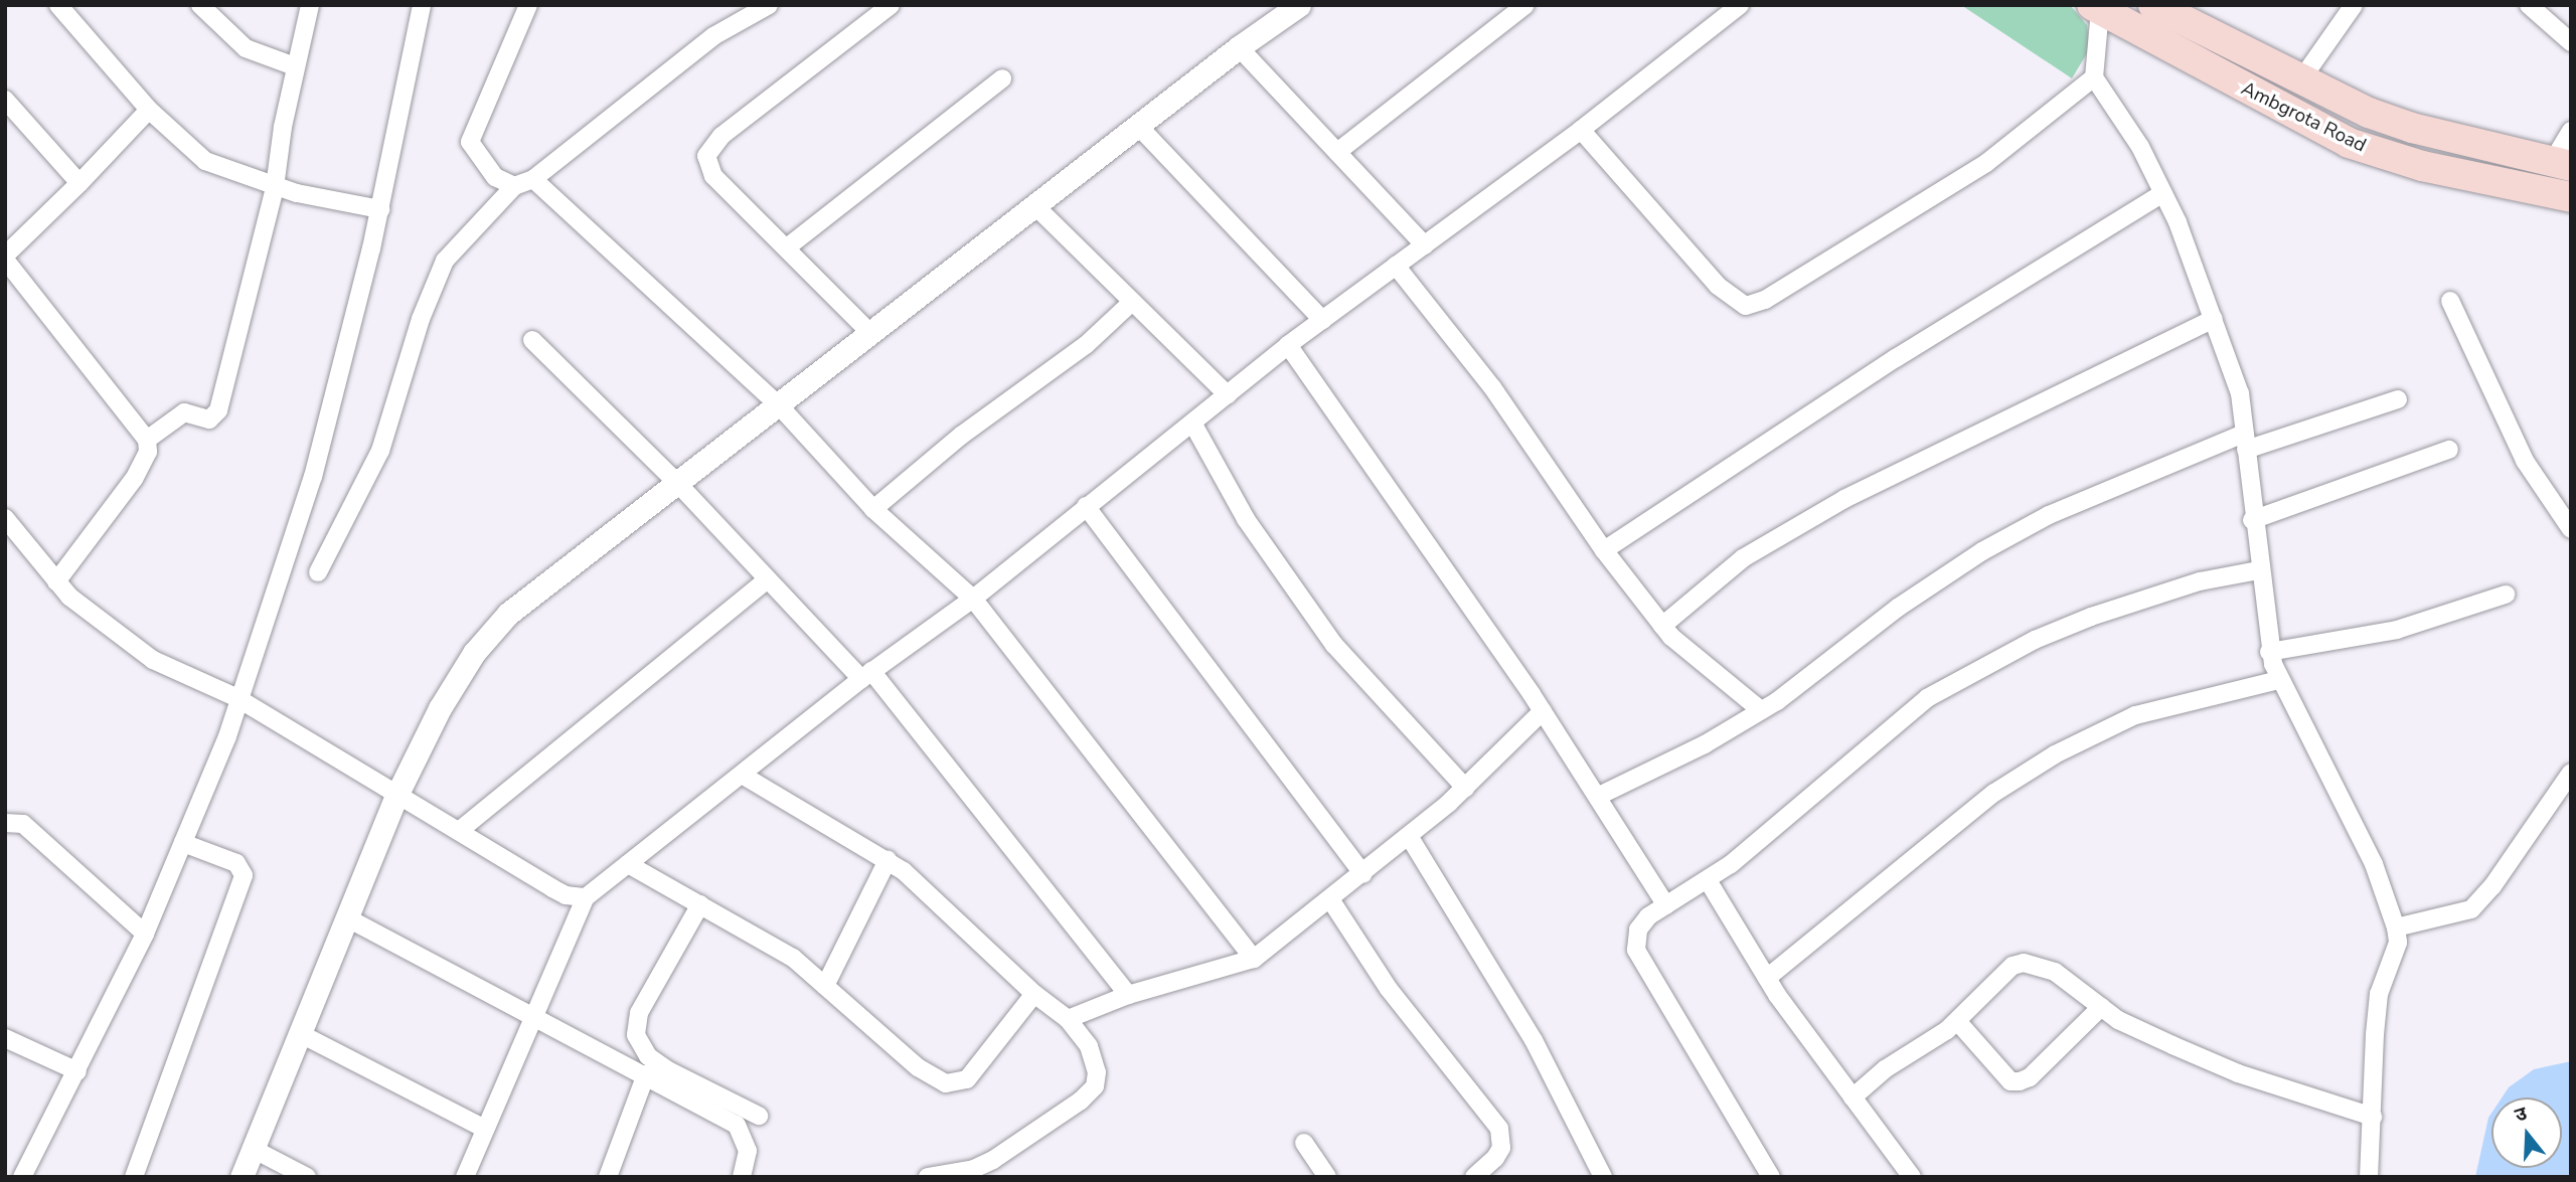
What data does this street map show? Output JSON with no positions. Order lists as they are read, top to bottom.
{
  "streets": {
    "main road": ["Ambgrota Road"]
  },
  "north": "top"
}
